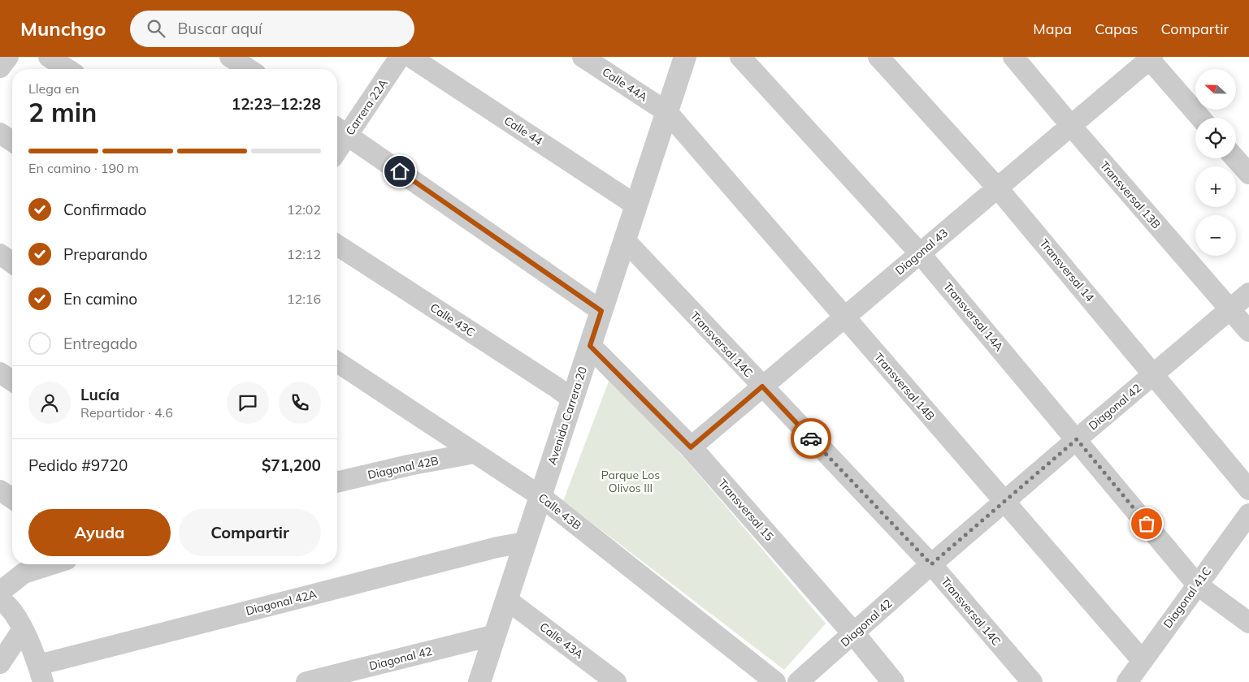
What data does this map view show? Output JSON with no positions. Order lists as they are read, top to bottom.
{
  "streets": {
    "street": [
      "Calle 44A",
      "Carrera 22A",
      "Calle 44",
      "Transversal 13B",
      "Diagonal 43",
      "Transversal 14",
      "Transversal 14A",
      "Calle 43C",
      "Transversal 14C",
      "Transversal 14B",
      "Diagonal 42",
      "Avenida Carrera 20",
      "Diagonal 42B",
      "Transversal 15",
      "Calle 43B",
      "Diagonal 41C",
      "Diagonal 42A",
      "Calle 43A"
    ]
  },
  "crossings": [
    ["Calle 44A", "Transversal 14B"],
    ["Calle 44A", "Avenida Carrera 20"],
    ["Calle 44", "Avenida Carrera 20"],
    ["Transversal 13B", "Diagonal 43"],
    ["Transversal 13B", "Diagonal 42"],
    ["Diagonal 43", "Transversal 14"],
    ["Diagonal 43", "Transversal 14A"],
    ["Diagonal 43", "Transversal 14C"],
    ["Diagonal 43", "Transversal 14B"],
    ["Diagonal 43", "Transversal 15"],
    ["Transversal 14", "Diagonal 42"],
    ["Transversal 14A", "Diagonal 42"],
    ["Transversal 14A", "Diagonal 41C"],
    ["Calle 43C", "Avenida Carrera 20"],
    ["Transversal 14C", "Diagonal 42"],
    ["Transversal 14C", "Avenida Carrera 20"],
    ["Transversal 14B", "Diagonal 42"],
    ["Transversal 14B", "Avenida Carrera 20"],
    ["Transversal 14B", "Diagonal 41C"],
    ["Diagonal 42", "Avenida Carrera 20"],
    ["Diagonal 42", "Transversal 15"],
    ["Avenida Carrera 20", "Transversal 15"],
    ["Avenida Carrera 20", "Calle 43B"],
    ["Avenida Carrera 20", "Diagonal 42A"],
    ["Avenida Carrera 20", "Calle 43A"],
    ["Diagonal 42B", "Calle 43B"]
  ],
  "parks": ["Parque Los Olivos III"],
  "north": "left",
  "page": {
    "header": "Munchgo",
    "search": "Buscar aquí",
    "nav": ["Mapa", "Capas", "Compartir"],
    "map_buttons": ["+", "−"],
    "heading": ["2 min", "Llega en", "12:23–12:28"],
    "panel": [
      "Lucía",
      "Repartidor · 4.6",
      "Pedido #9720",
      "$71,200"
    ],
    "bar": "En camino · 190 m",
    "list": [
      ["Confirmado", "12:02"],
      ["Preparando", "12:12"],
      ["En camino", "12:16"],
      "Entregado"
    ],
    "buttons": ["Ayuda", "Compartir"]
  }
}
